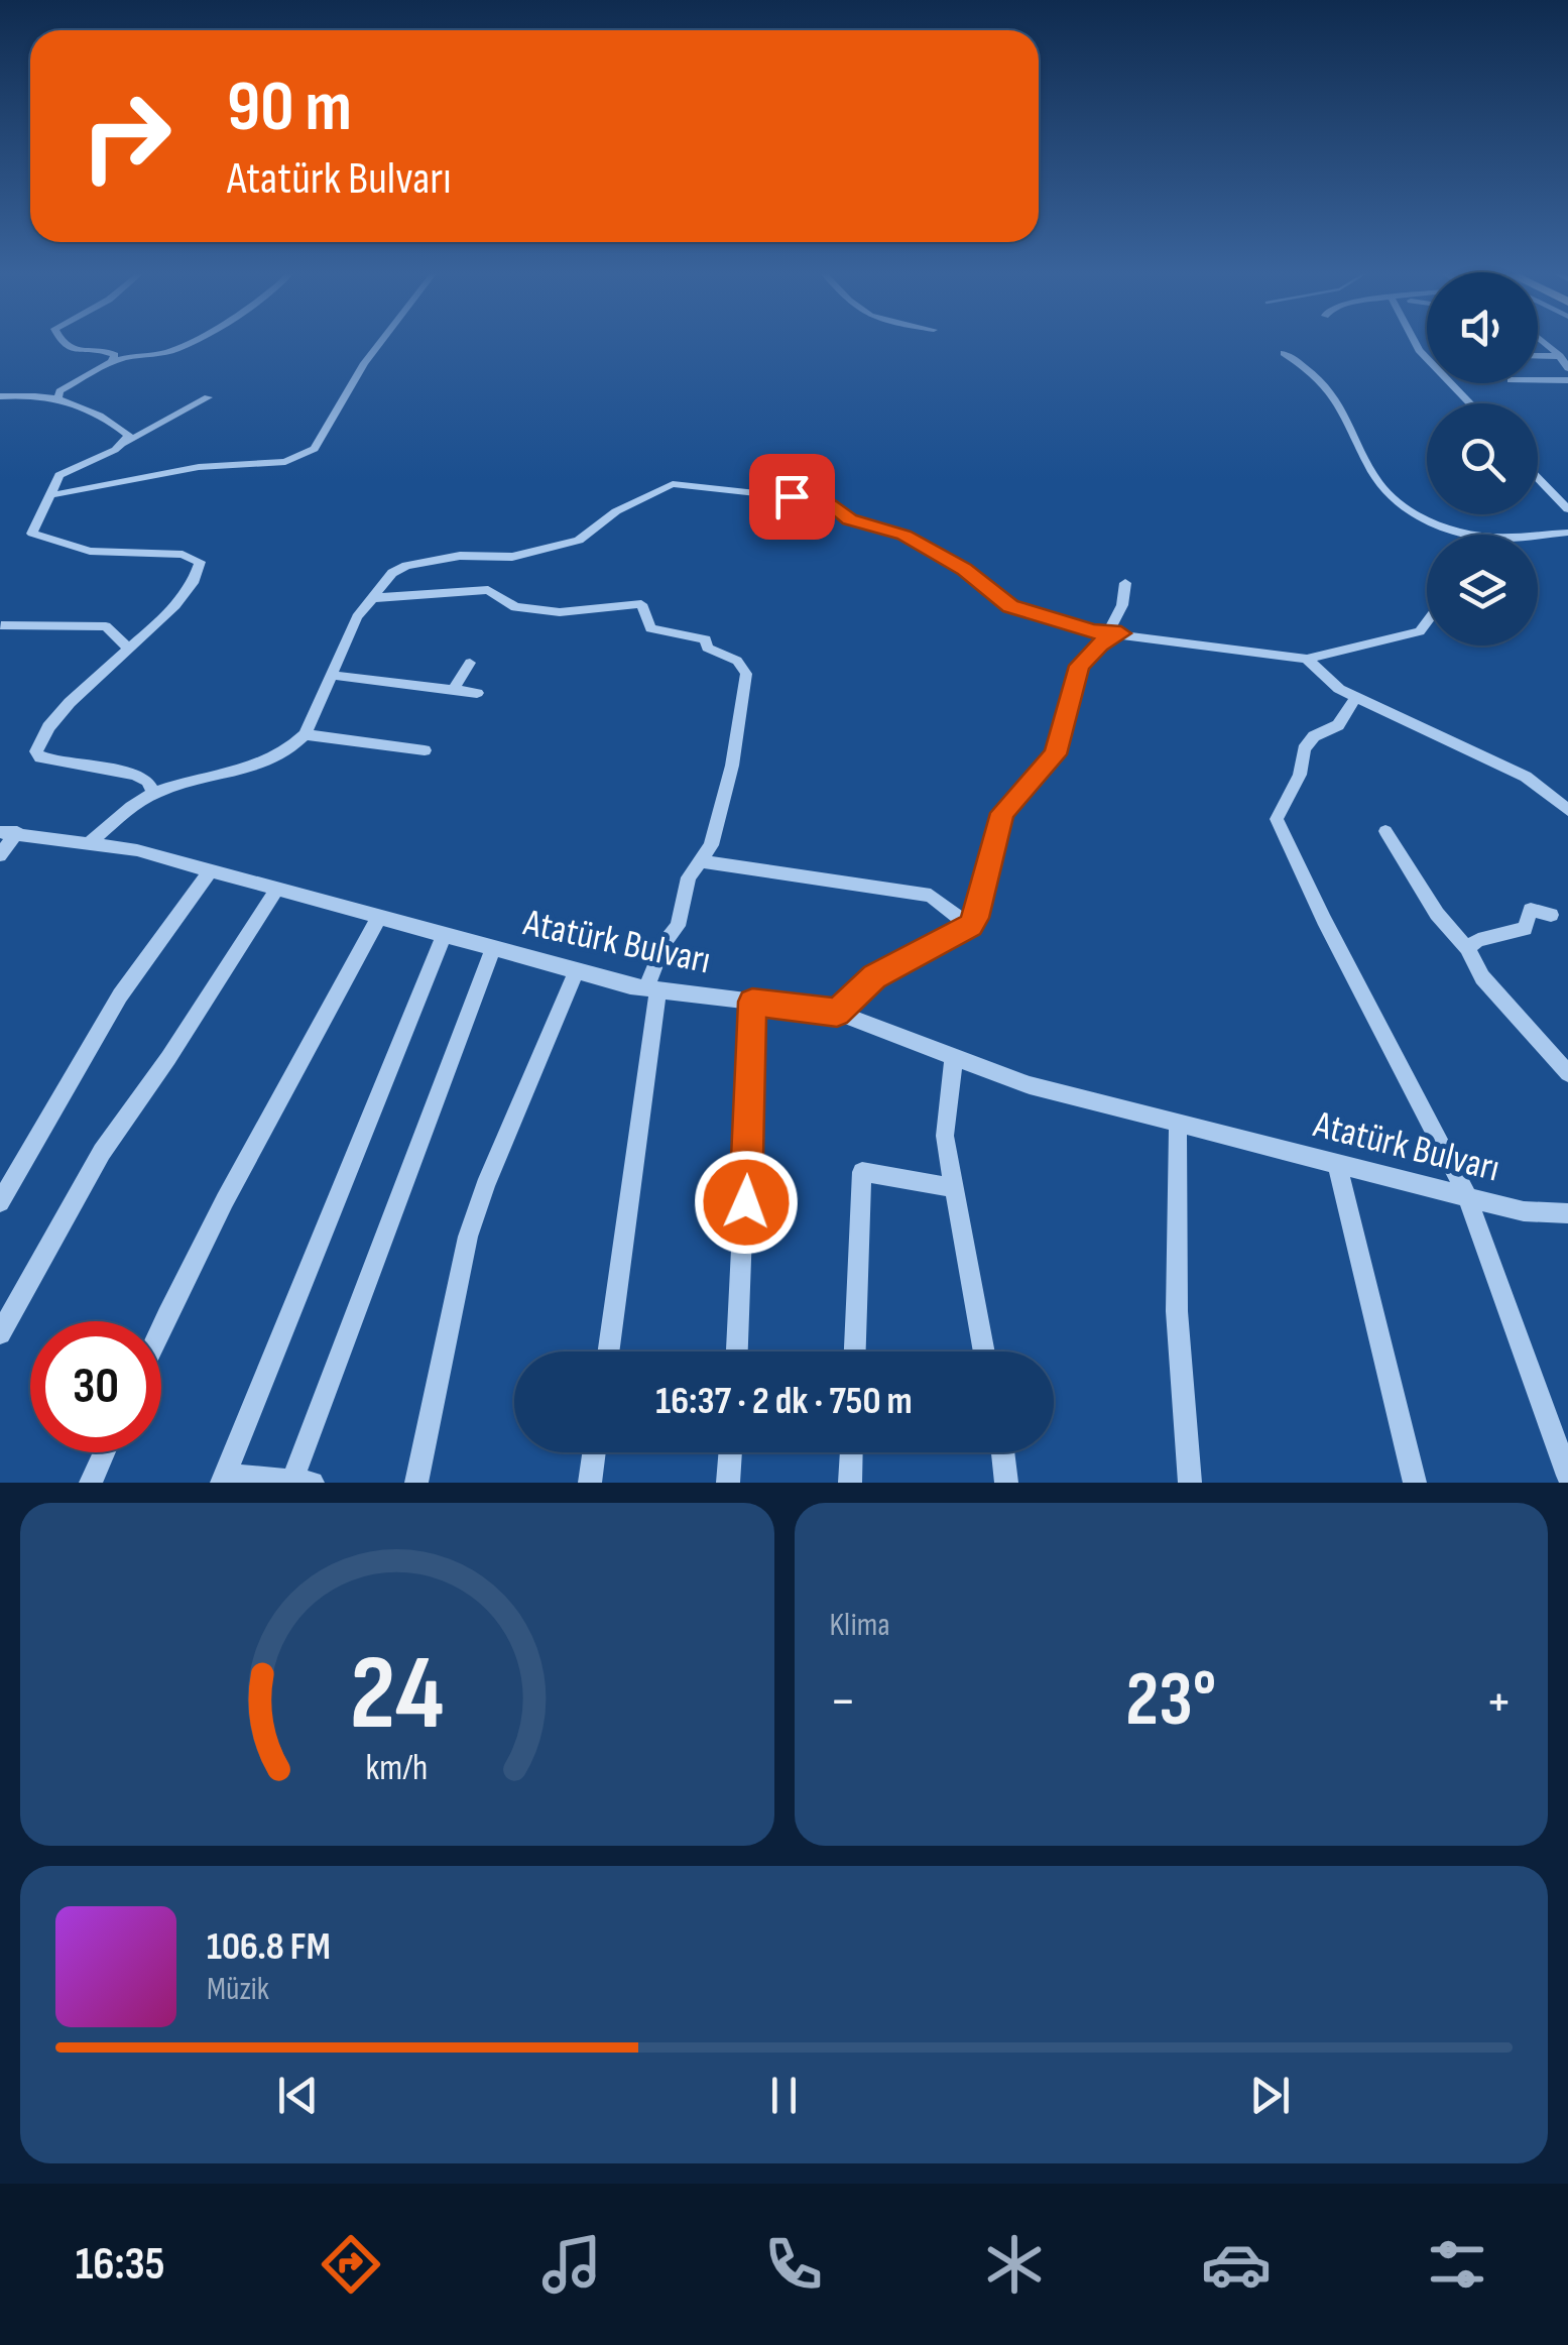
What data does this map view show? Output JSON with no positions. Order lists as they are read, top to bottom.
{
  "streets": {
    "street": ["Atatürk Bulvarı"]
  },
  "page": {
    "turn": ["90 m", "Atatürk Bulvarı"],
    "limit": "30",
    "trip": "16:37 · 2 dk · 750 m",
    "tile": "Klima",
    "heat": ["−", "23°", "+"],
    "song": ["106.8 FM", "Müzik"],
    "tabs": "16:35",
    "gauge": ["24", "km/h"]
  }
}
